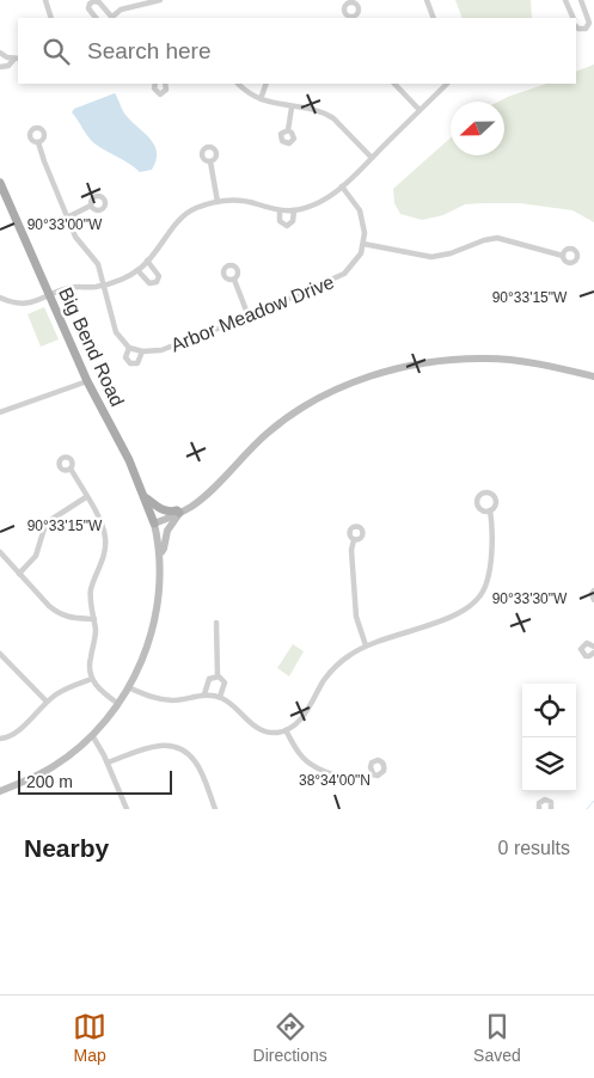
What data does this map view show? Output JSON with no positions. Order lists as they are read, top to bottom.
{
  "streets": {
    "main road": ["Big Bend Road"],
    "street": ["Arbor Meadow Drive"]
  },
  "scale_bar": "200 m",
  "north": "left",
  "page": {
    "search": "Search here",
    "scale": "200 m",
    "heading": ["Nearby", "0 results"],
    "nav": ["Map", "Directions", "Saved"]
  },
  "coordinates": [
    "90°33'00\"W",
    "90°33'15\"W",
    "90°33'30\"W",
    "38°34'00\"N"
  ]
}
